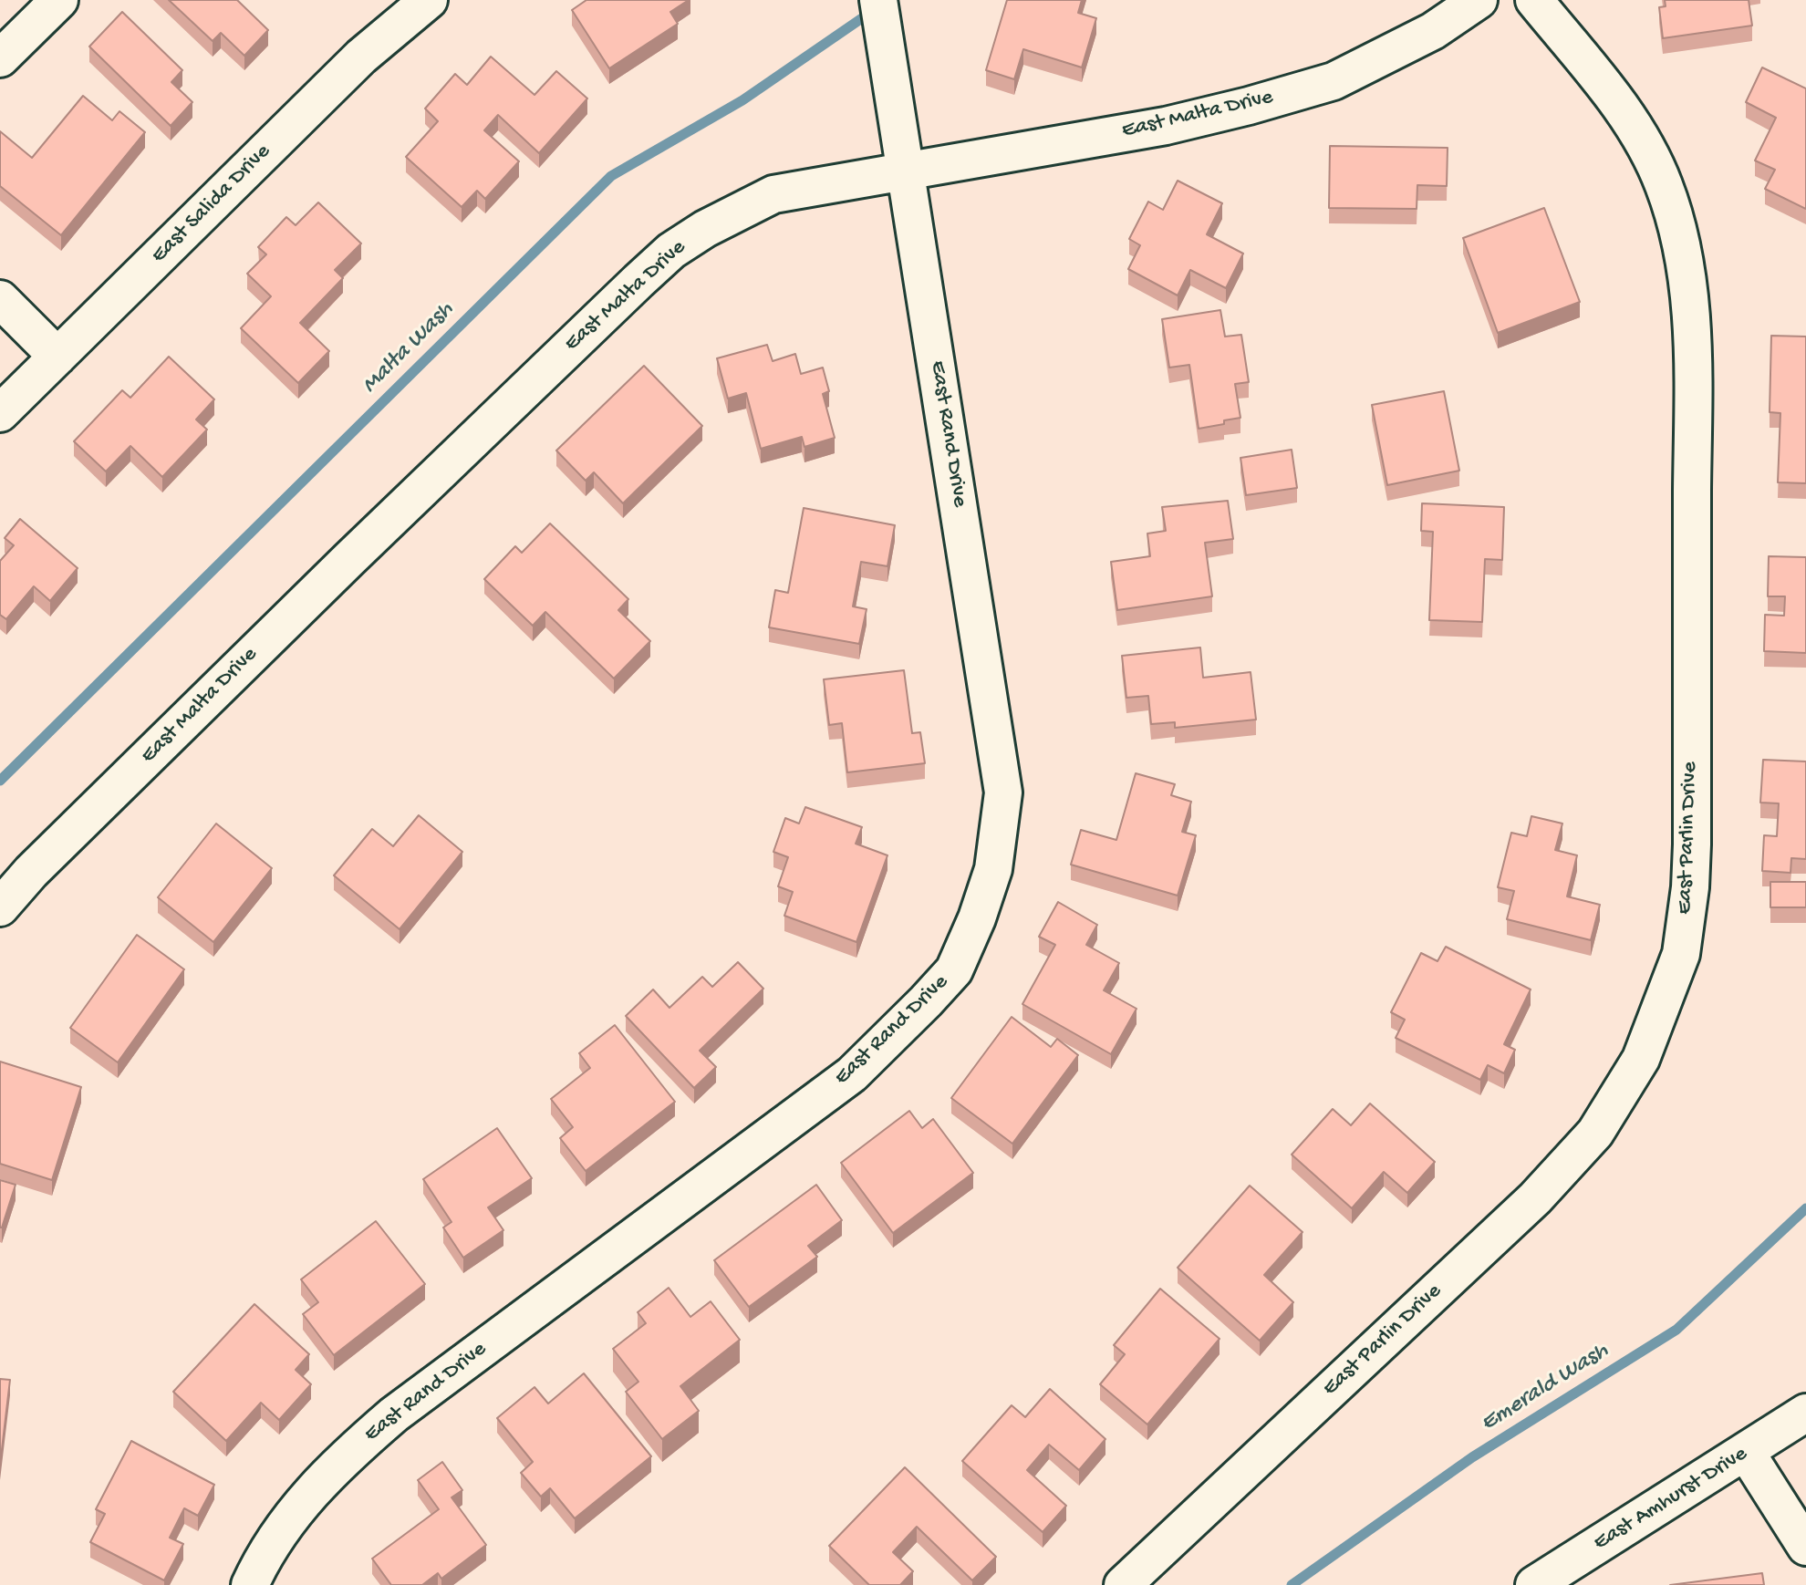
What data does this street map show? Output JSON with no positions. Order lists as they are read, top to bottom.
{
  "streets": {
    "street": [
      "East Malta Drive",
      "East Salida Drive",
      "East Rand Drive",
      "East Parlin Drive",
      "East Amhurst Drive"
    ]
  },
  "crossings": [
    ["East Malta Drive", "East Rand Drive"]
  ],
  "water": ["Malta Wash", "Emerald Wash"]
}
